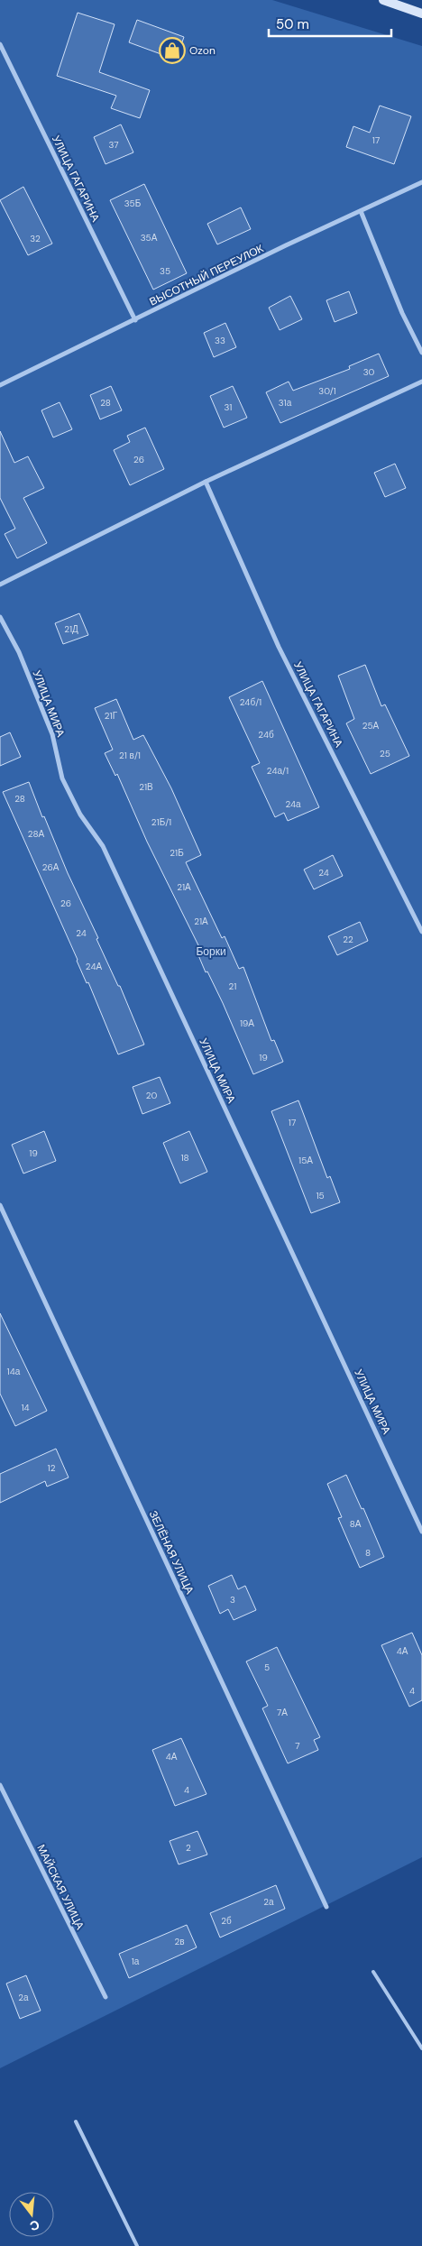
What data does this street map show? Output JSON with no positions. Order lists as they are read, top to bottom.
{
  "streets": {
    "street": [
      "УЛИЦА ГАГАРИНА",
      "ВЫСОТНЫЙ ПЕРЕУЛОК",
      "УЛИЦА МИРА",
      "ЗЕЛЁНАЯ УЛИЦА",
      "МАЙСКАЯ УЛИЦА"
    ]
  },
  "crossings": [
    ["УЛИЦА ГАГАРИНА", "ВЫСОТНЫЙ ПЕРЕУЛОК"]
  ],
  "parks": ["Борки"],
  "places": {
    "shop": ["Ozon"]
  },
  "house_numbers": [
    "17",
    "37",
    "35Б",
    "35А",
    "32",
    "35",
    "33",
    "30",
    "30/1",
    "28",
    "31а",
    "31",
    "26",
    "21Д",
    "24б/1",
    "21Г",
    "25А",
    "24б",
    "25",
    "21 в/1",
    "24а/1",
    "21В",
    "28",
    "24а",
    "21Б/1",
    "28А",
    "21Б",
    "26А",
    "24",
    "21А",
    "26",
    "21А",
    "24",
    "22",
    "24А",
    "21",
    "19А",
    "19",
    "20",
    "17",
    "19",
    "18",
    "15А",
    "15",
    "14а",
    "14",
    "12",
    "8А",
    "8",
    "3",
    "4А",
    "5",
    "4",
    "7А",
    "7",
    "4А",
    "4",
    "2",
    "2а",
    "2б",
    "2в",
    "1а",
    "2а"
  ],
  "scale_bar": "50 m",
  "north": "bottom"
}
